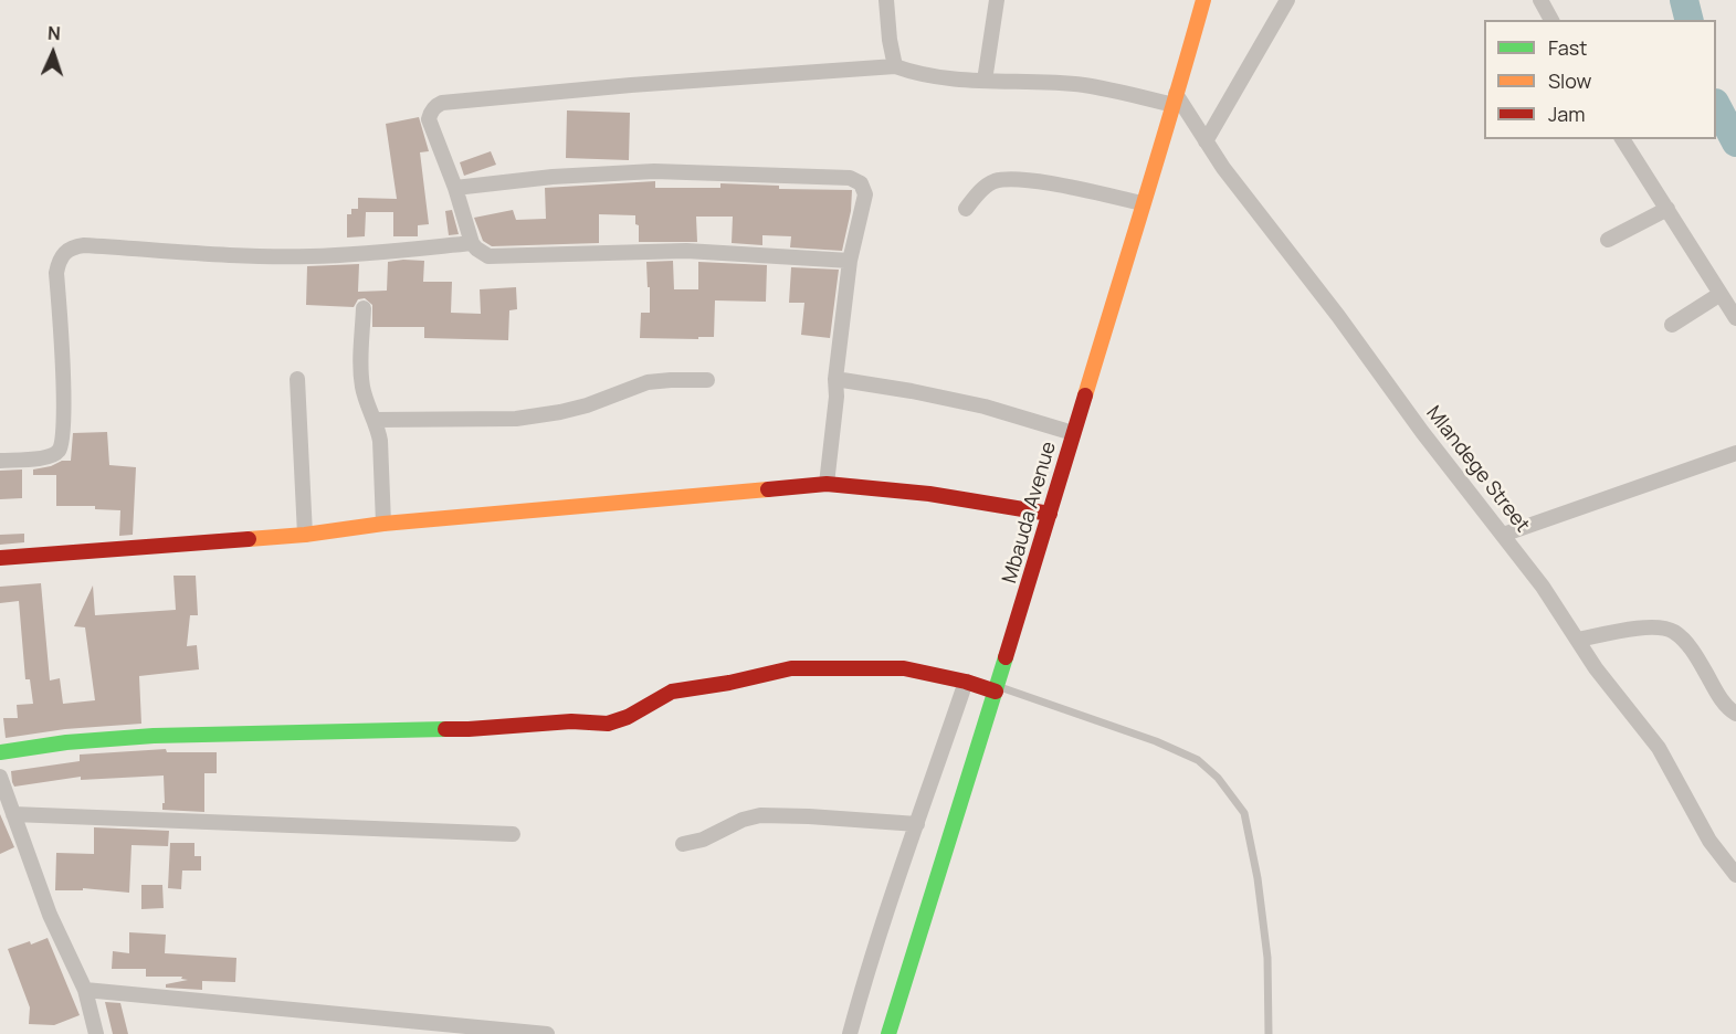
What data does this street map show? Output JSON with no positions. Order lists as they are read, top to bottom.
{
  "streets": {
    "street": ["Mlandege Street", "Mbauda Avenue"]
  },
  "crossings": [
    ["Mlandege Street", "Mbauda Avenue"]
  ],
  "legend": ["Fast", "Slow", "Jam"],
  "north": "top"
}
